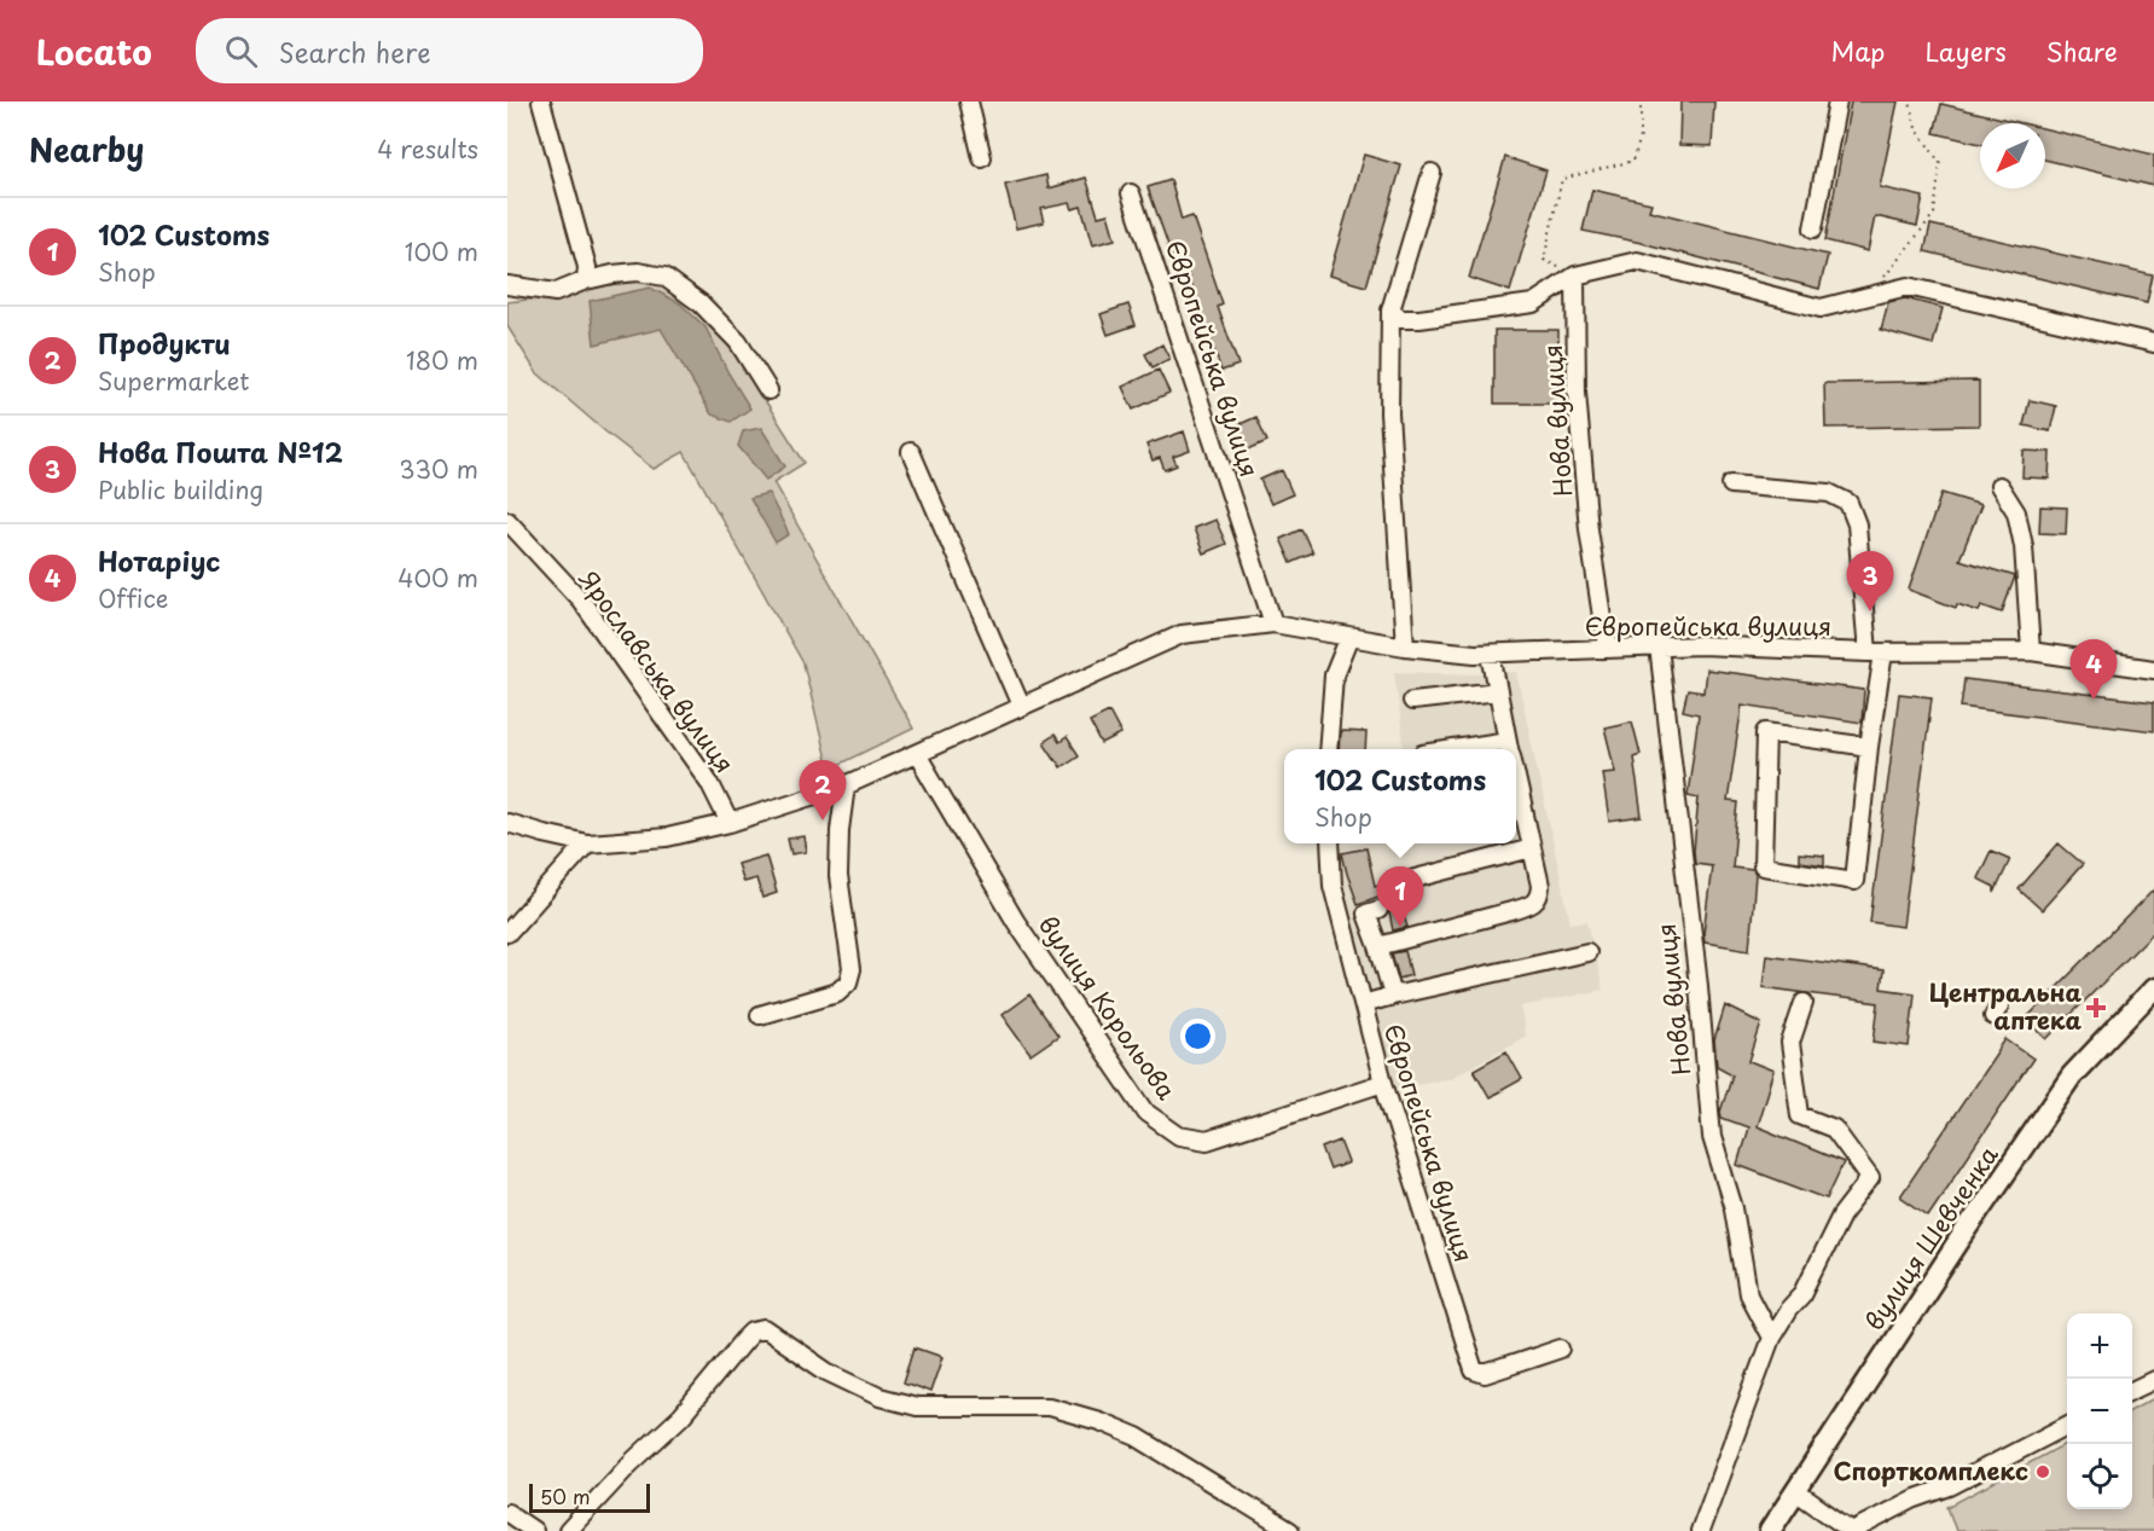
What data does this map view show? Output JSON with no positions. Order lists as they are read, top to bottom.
{
  "streets": {
    "main road": ["вулиця Шевченка"],
    "street": [
      "Європейська вулиця",
      "Нова вулиця",
      "Ярославська вулиця",
      "вулиця Корольова"
    ]
  },
  "crossings": [
    ["Європейська вулиця", "Нова вулиця"],
    ["Європейська вулиця", "Ярославська вулиця"],
    ["Європейська вулиця", "вулиця Корольова"]
  ],
  "places": {
    "health": ["Центральна аптека"],
    "other": ["Спорткомплекс"]
  },
  "scale_bar": "50 m",
  "north": "bottom left",
  "page": {
    "header": "Locato",
    "search": "Search here",
    "nav": ["Map", "Layers", "Share"],
    "heading": ["Nearby", "4 results"],
    "list": [
      {
        "mark": "1",
        "name": "102 Customs",
        "note": "Shop",
        "value": "100 m"
      },
      {
        "mark": "2",
        "name": "Продукти",
        "note": "Supermarket",
        "value": "180 m"
      },
      {
        "mark": "3",
        "name": "Нова Пошта №12",
        "note": "Public building",
        "value": "330 m"
      },
      {
        "mark": "4",
        "name": "Нотаріус",
        "note": "Office",
        "value": "400 m"
      }
    ],
    "pins": [
      "3",
      "4",
      "2",
      "1"
    ],
    "popup": ["102 Customs", "Shop"],
    "map_buttons": ["+", "−"],
    "scale": "50 m"
  }
}
